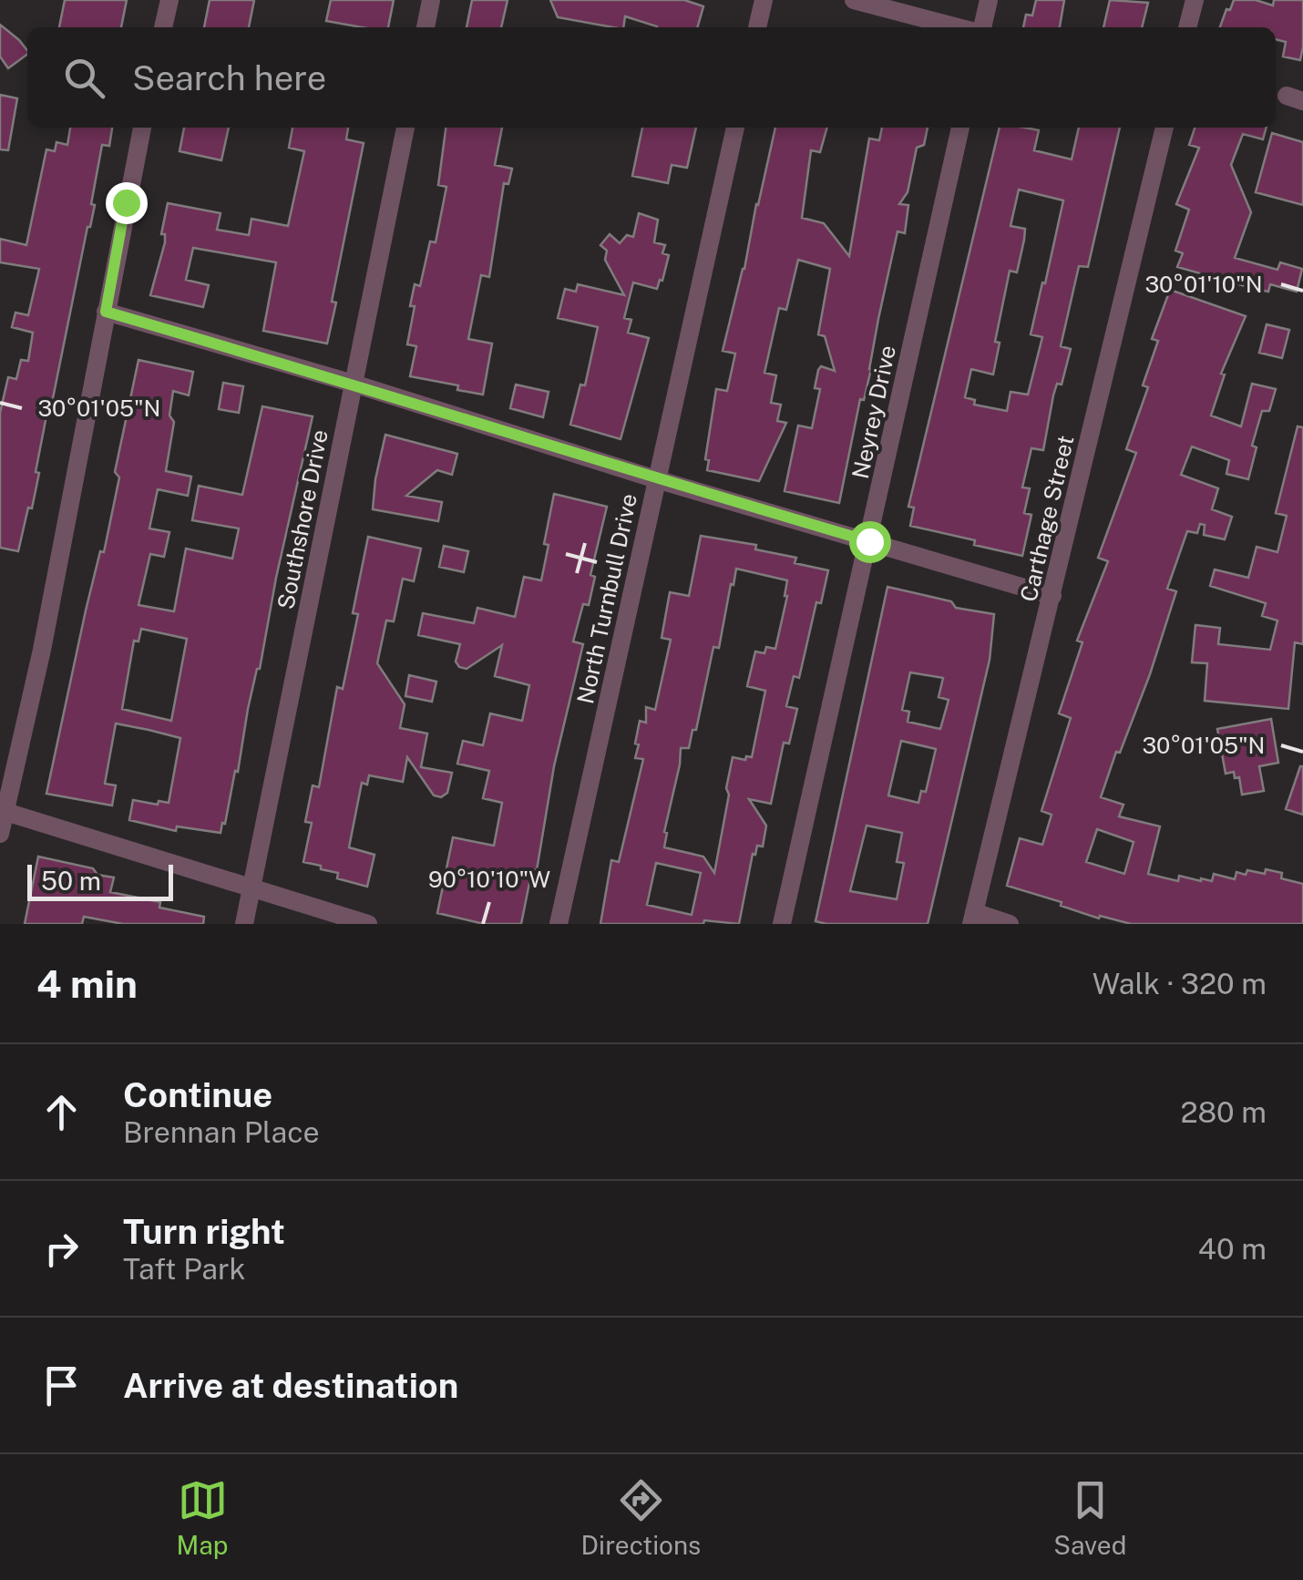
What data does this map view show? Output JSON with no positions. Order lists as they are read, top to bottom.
{
  "streets": {
    "street": [
      "Neyrey Drive",
      "Carthage Street",
      "Southshore Drive",
      "North Turnbull Drive"
    ]
  },
  "scale_bar": "50 m",
  "page": {
    "search": "Search here",
    "scale": "50 m",
    "heading": ["4 min", "Walk · 320 m"],
    "list": [
      ["Continue", "Brennan Place", "280 m"],
      ["Turn right", "Taft Park", "40 m"],
      "Arrive at destination"
    ],
    "nav": ["Map", "Directions", "Saved"]
  },
  "coordinates": ["30°01'10\"N", "30°01'05\"N", "90°10'10\"W"]
}
